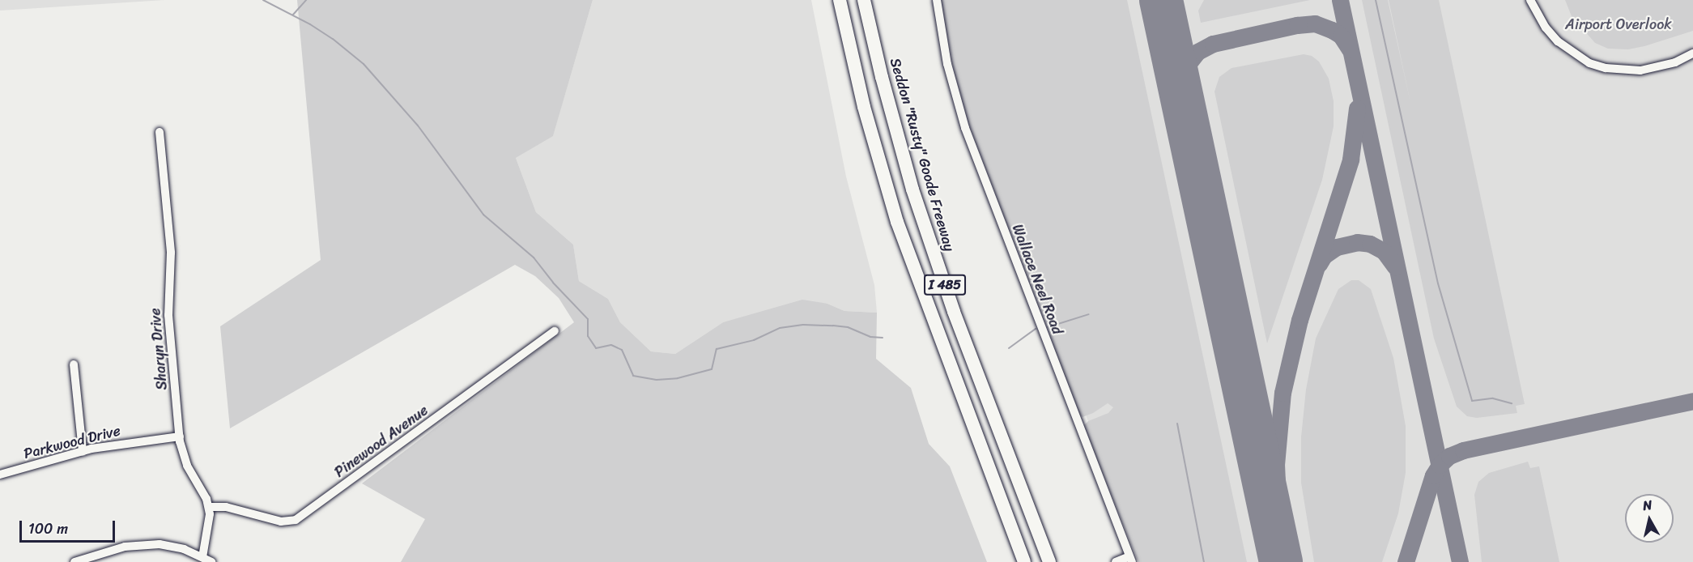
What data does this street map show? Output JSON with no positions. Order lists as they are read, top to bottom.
{
  "streets": {
    "highway": ["Seddon \"Rusty\" Goode Freeway", "I 485"],
    "street": [
      "Wallace Neel Road",
      "Sharyn Drive",
      "Pinewood Avenue",
      "Parkwood Drive"
    ]
  },
  "crossings": [
    ["Sharyn Drive", "Pinewood Avenue"],
    ["Sharyn Drive", "Parkwood Drive"]
  ],
  "parks": ["Airport Overlook"],
  "scale_bar": "100 m",
  "north": "top"
}
